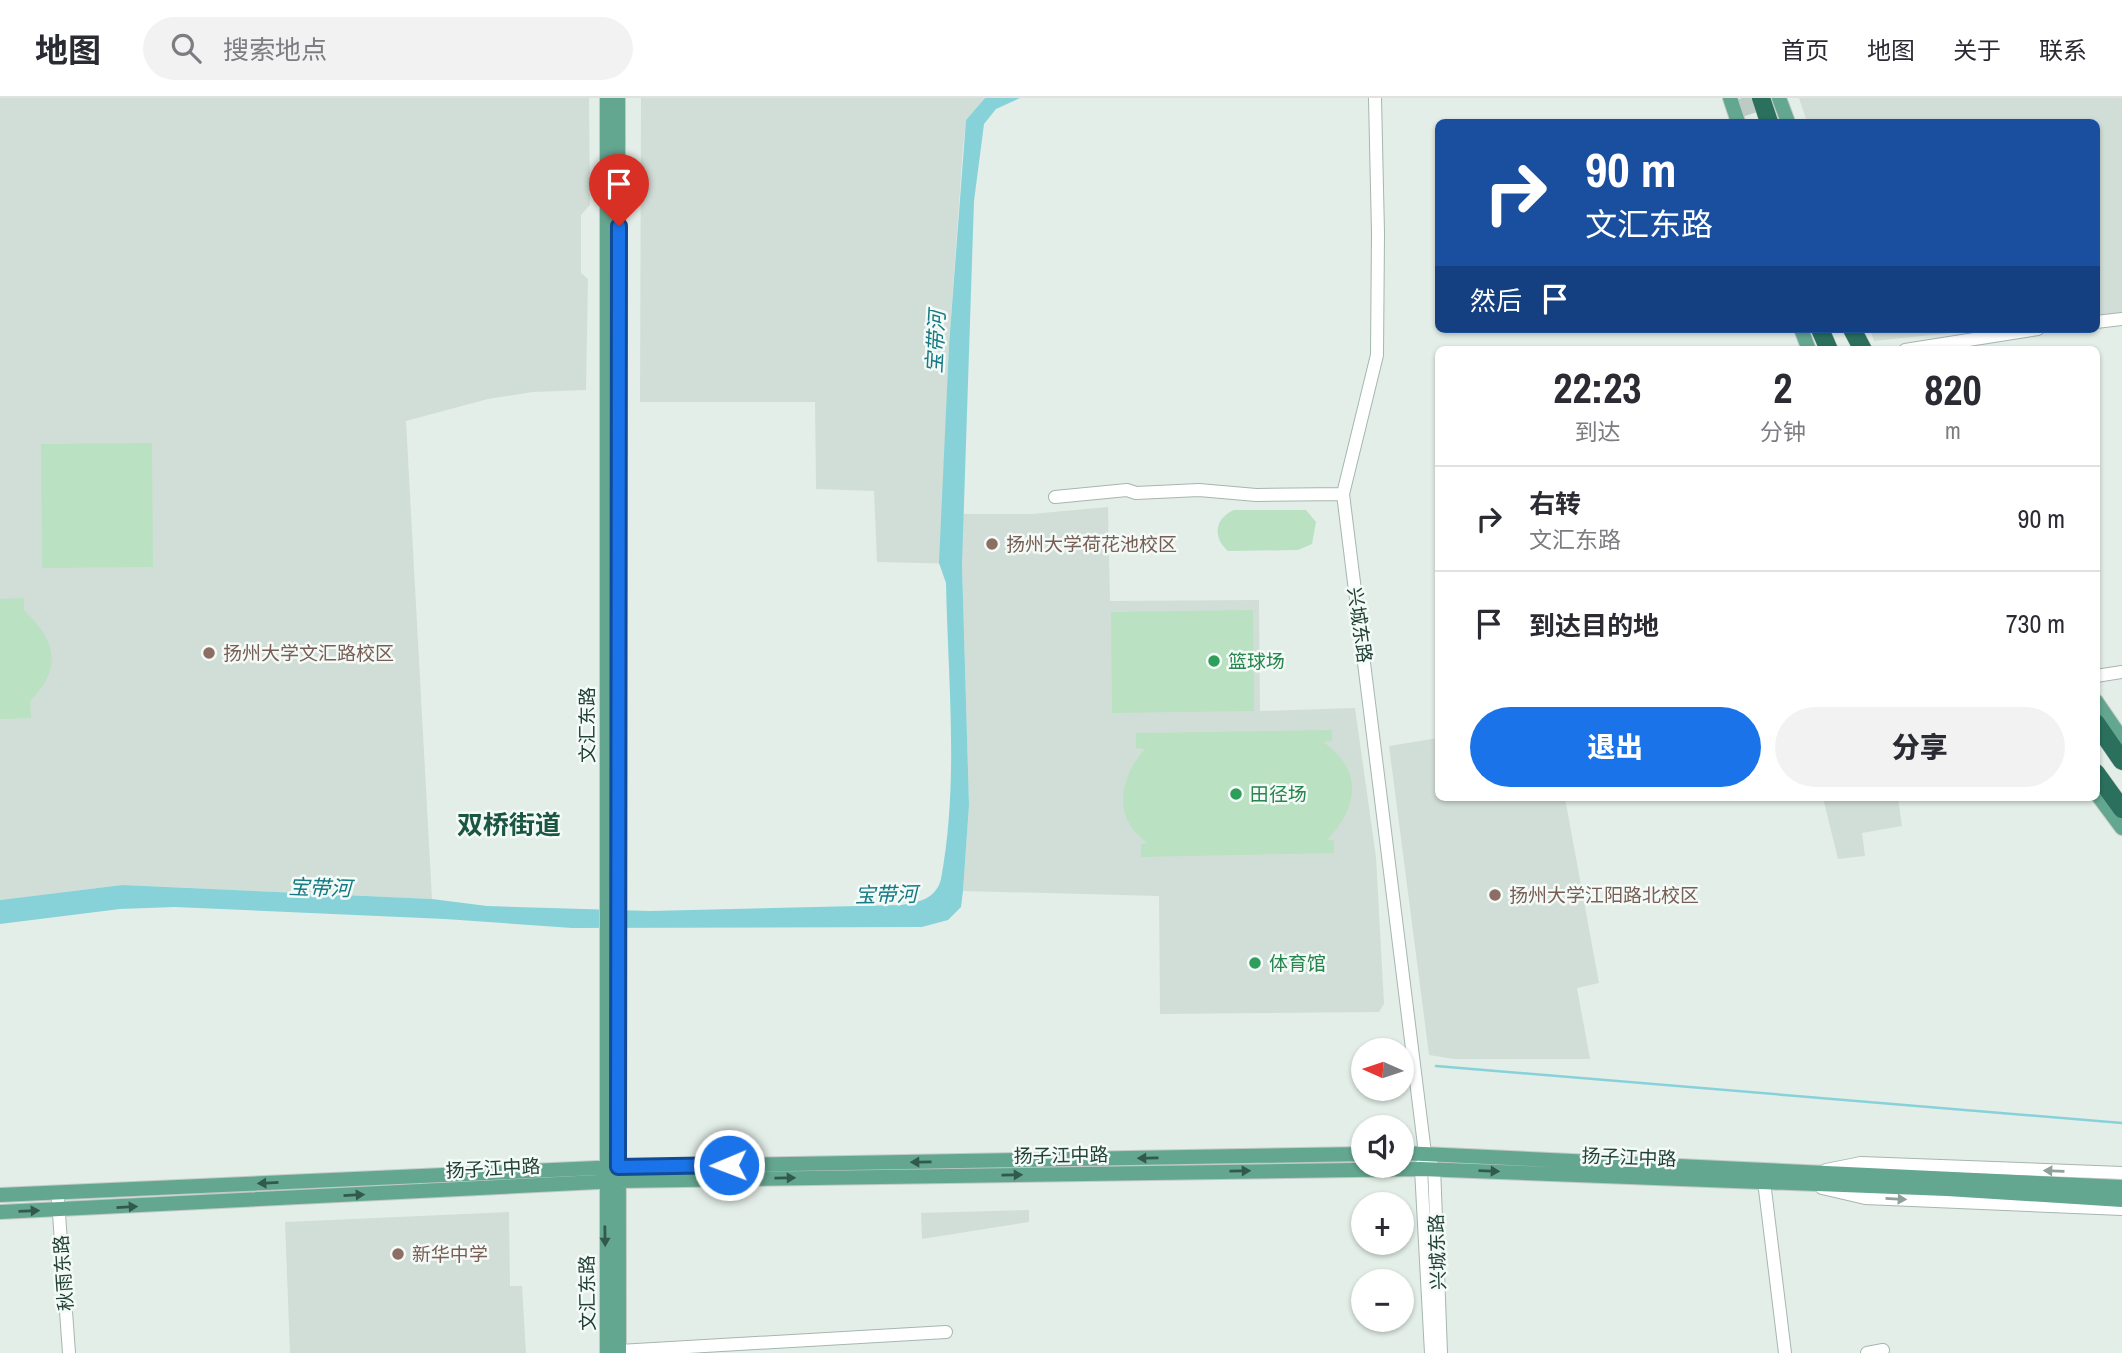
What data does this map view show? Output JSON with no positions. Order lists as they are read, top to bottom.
{
  "streets": {
    "main road": ["文汇东路", "扬子江中路"],
    "street": ["兴城东路", "秋雨东路"]
  },
  "crossings": [
    ["兴城东路", "扬子江中路"],
    ["文汇东路", "扬子江中路"],
    ["扬子江中路", "秋雨东路"]
  ],
  "districts": ["双桥街道"],
  "water": ["宝带河"],
  "places": [
    "扬州大学荷花池校区",
    "扬州大学文汇路校区",
    "篮球场",
    "田径场",
    "扬州大学江阳路北校区",
    "体育馆",
    "新华中学"
  ],
  "north": "left",
  "page": {
    "header": "地图",
    "search": "搜索地点",
    "nav": [
      "首页",
      "地图",
      "关于",
      "联系"
    ],
    "turn": ["90 m", "文汇东路"],
    "then": "然后",
    "eta": [
      "22:23",
      "到达",
      "2",
      "分钟",
      "820",
      "m"
    ],
    "list": [
      {
        "name": "右转",
        "note": "文汇东路",
        "value": "90 m"
      },
      {
        "name": "到达目的地",
        "value": "730 m"
      }
    ],
    "buttons": ["退出", "分享"],
    "map_buttons": ["+", "−"]
  }
}
